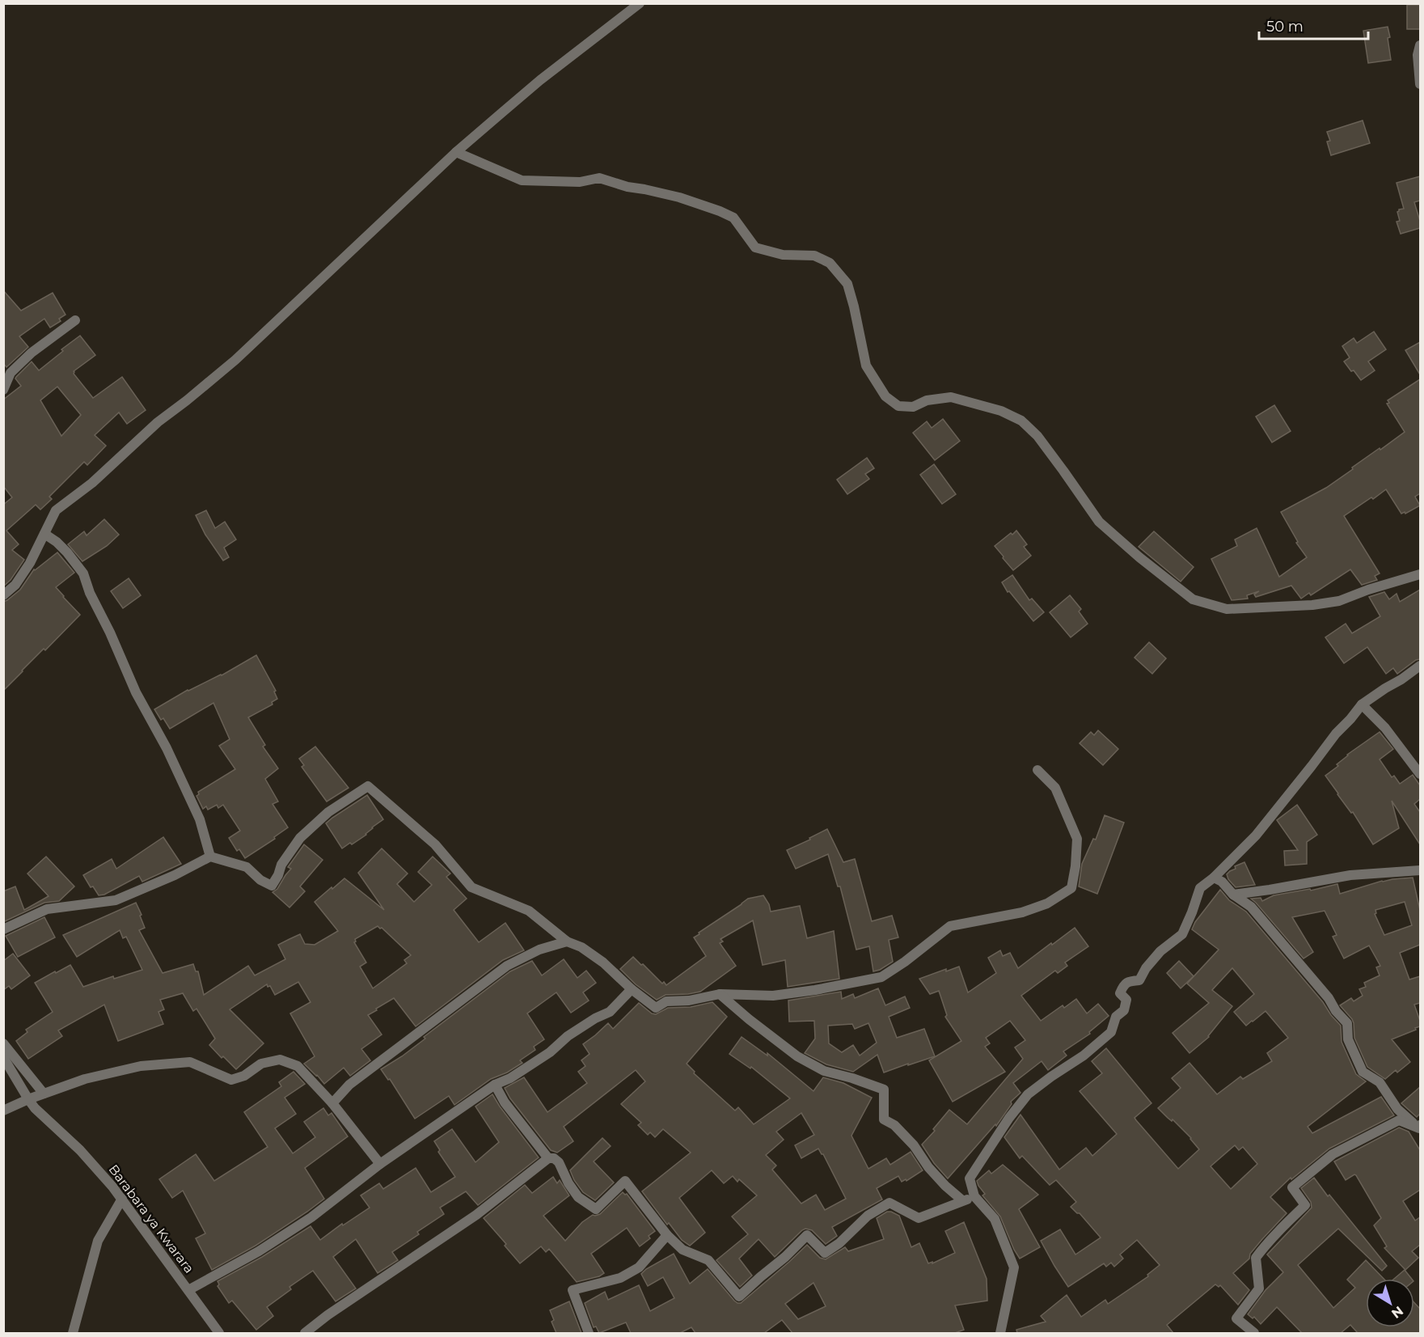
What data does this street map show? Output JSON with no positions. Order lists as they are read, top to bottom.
{
  "streets": {
    "street": ["Barabara ya Kwarara"]
  },
  "scale_bar": "50 m",
  "north": "bottom right"
}
